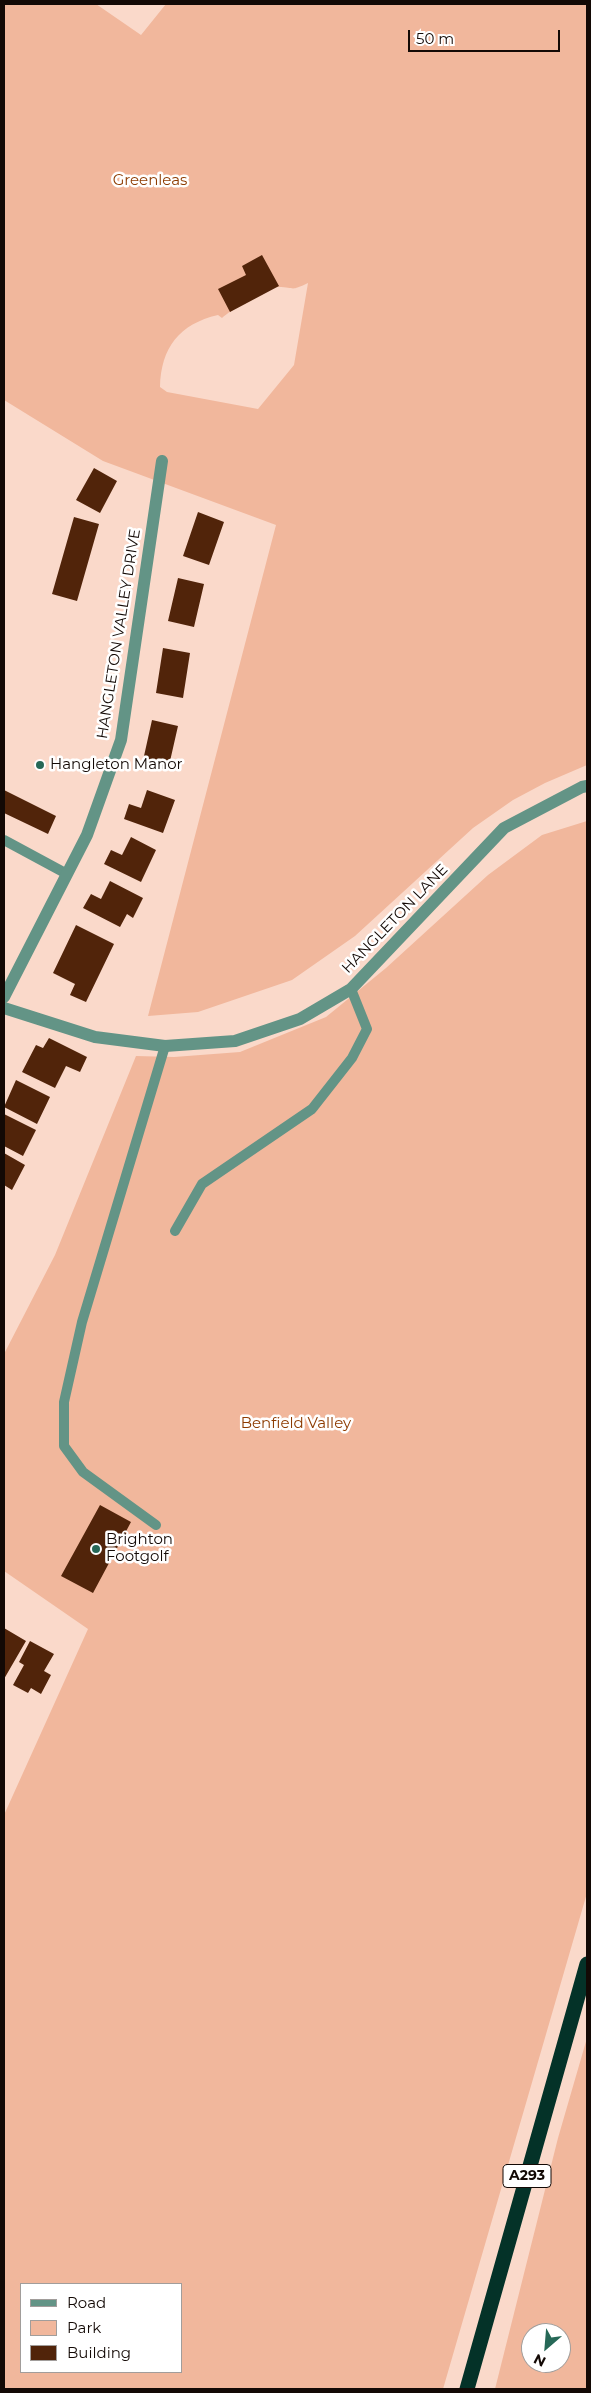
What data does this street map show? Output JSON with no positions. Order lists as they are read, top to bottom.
{
  "streets": {
    "highway": ["A293"],
    "street": ["HANGLETON VALLEY DRIVE", "HANGLETON LANE"]
  },
  "parks": ["Greenleas", "Benfield Valley"],
  "places": ["Hangleton Manor", "Brighton Footgolf"],
  "legend": ["Road", "Park", "Building"],
  "scale_bar": "50 m",
  "north": "bottom left"
}
